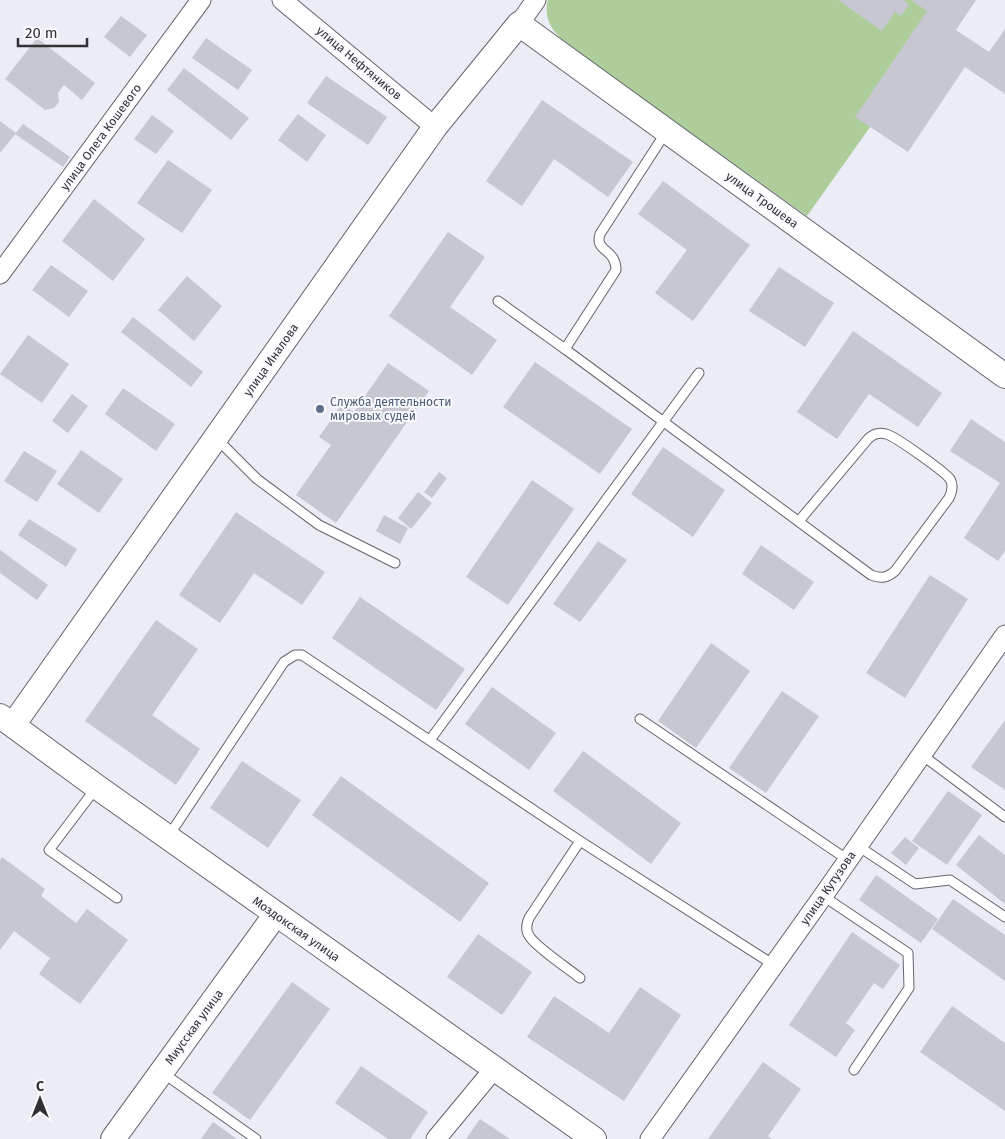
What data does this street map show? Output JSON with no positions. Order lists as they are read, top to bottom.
{
  "streets": {
    "street": [
      "улица Нефтяников",
      "улица Олега Кошевого",
      "улица Трошева",
      "улица Иналова",
      "улица Кутузова",
      "Моздокская улица",
      "Миусская улица"
    ]
  },
  "crossings": [
    ["улица Нефтяников", "улица Иналова"],
    ["улица Трошева", "улица Иналова"],
    ["улица Иналова", "Моздокская улица"],
    ["Моздокская улица", "Миусская улица"]
  ],
  "places": ["Служба деятельности мировых судей"],
  "scale_bar": "20 m",
  "north": "top"
}
